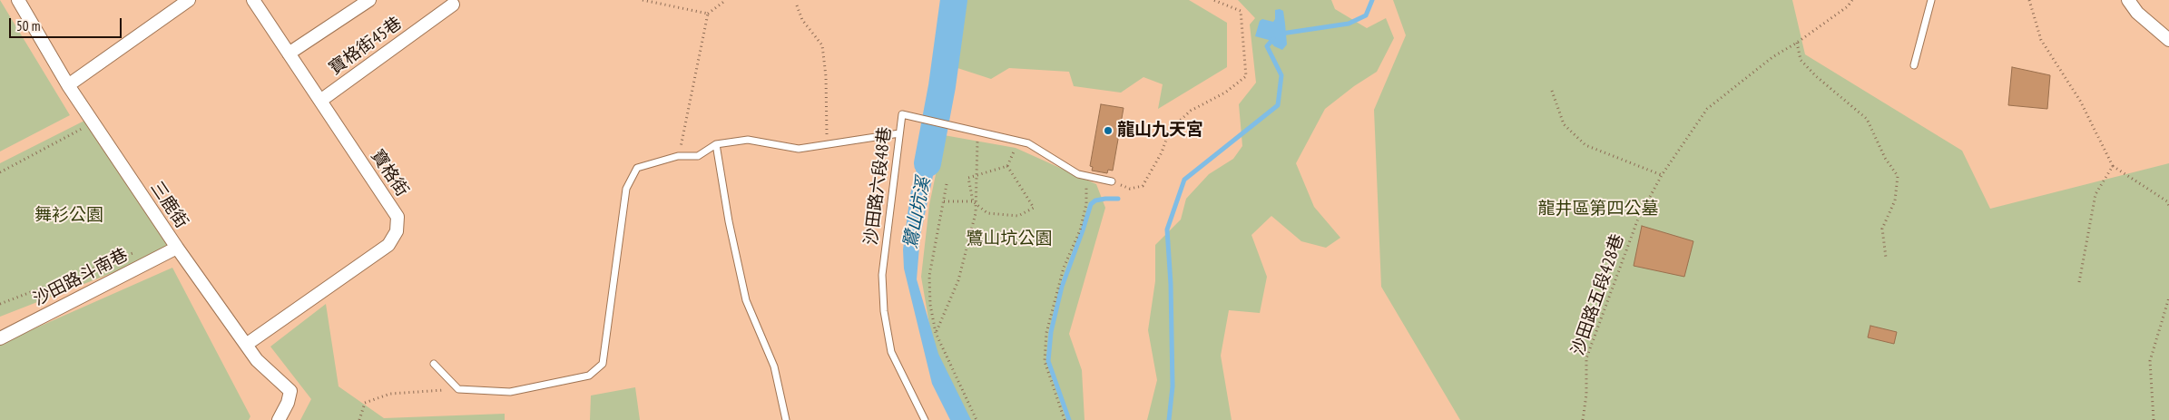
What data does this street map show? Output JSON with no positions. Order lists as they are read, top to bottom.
{
  "streets": {
    "street": [
      "寶格街45巷",
      "寶格街",
      "三鹿街",
      "沙田路斗南巷"
    ],
    "lane": ["沙田路六段48巷"],
    "path": ["沙田路五段428巷"]
  },
  "crossings": [
    ["寶格街45巷", "寶格街"],
    ["寶格街", "三鹿街"],
    ["三鹿街", "沙田路斗南巷"]
  ],
  "water": ["鷺山坑溪"],
  "parks": ["龍井區第四公墓", "舞衫公園", "鷺山坑公園"],
  "places": ["龍山九天宮"],
  "scale_bar": "50 m"
}
